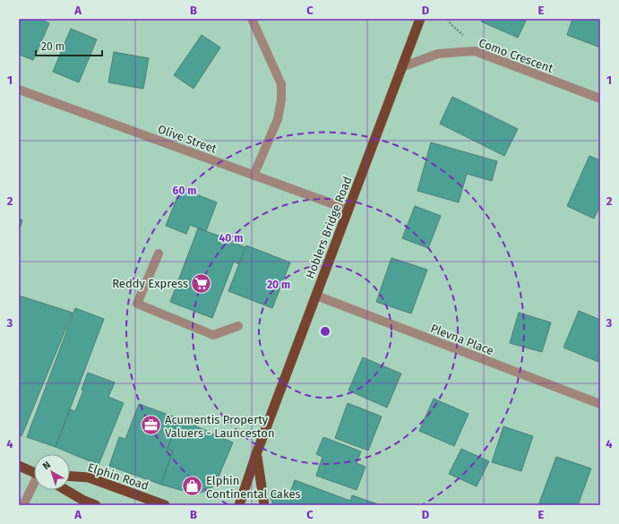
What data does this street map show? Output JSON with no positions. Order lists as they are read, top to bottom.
{
  "streets": {
    "highway": ["Hoblers Bridge Road", "Elphin Road"],
    "street": ["Como Crescent", "Olive Street", "Plevna Place"]
  },
  "crossings": [
    ["Como Crescent", "Hoblers Bridge Road"],
    ["Olive Street", "Hoblers Bridge Road"],
    ["Hoblers Bridge Road", "Plevna Place"]
  ],
  "places": {
    "supermarket": ["Reddy Express"],
    "office": ["Acumentis Property Valuers - Launceston"],
    "shop": ["Elphin Continental Cakes"]
  },
  "scale_bar": "20 m",
  "north": "top left",
  "grid": {
    "columns": [
      "A",
      "B",
      "C",
      "D",
      "E"
    ],
    "rows": [
      "1",
      "2",
      "3",
      "4"
    ]
  },
  "rings": ["60 m", "40 m", "20 m"]
}
